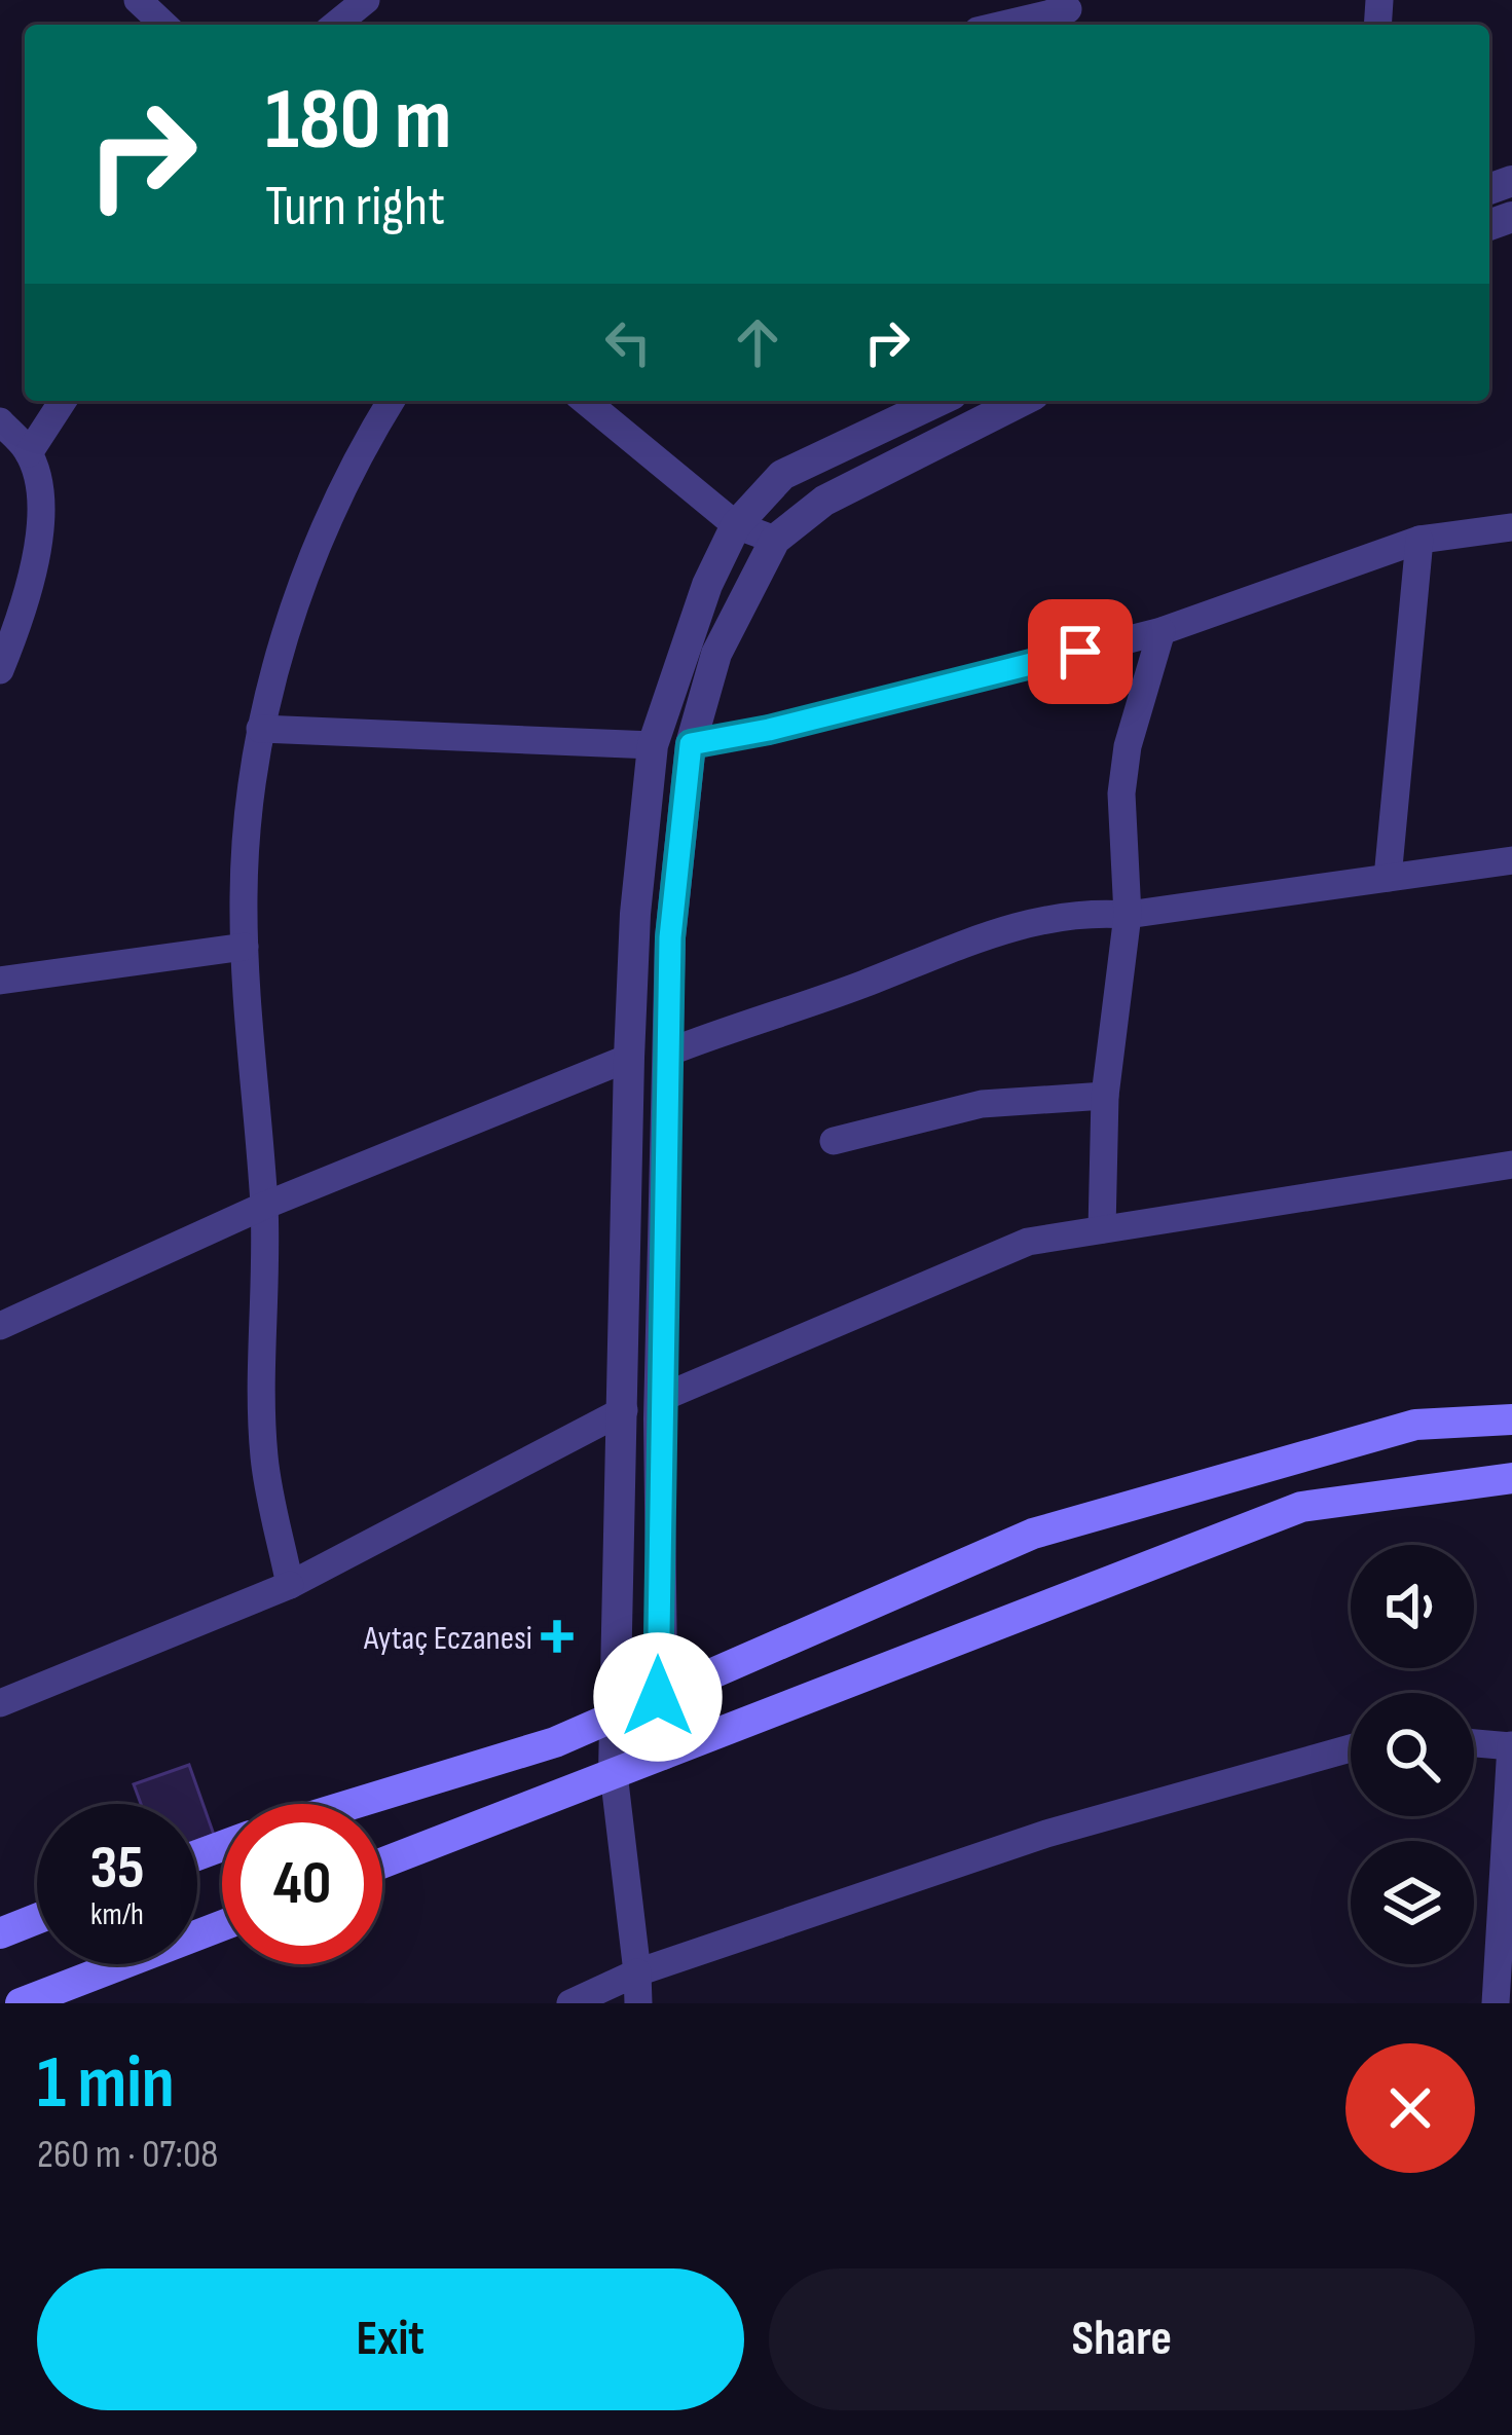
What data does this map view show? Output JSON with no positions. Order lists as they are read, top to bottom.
{
  "places": {
    "health": ["Aytaç Eczanesi"]
  },
  "page": {
    "turn": ["180 m", "Turn right"],
    "speed": "35 km/h",
    "limit": "40",
    "heading": ["1 min", "260 m · 07:08"],
    "buttons": ["Exit", "Share"]
  }
}
